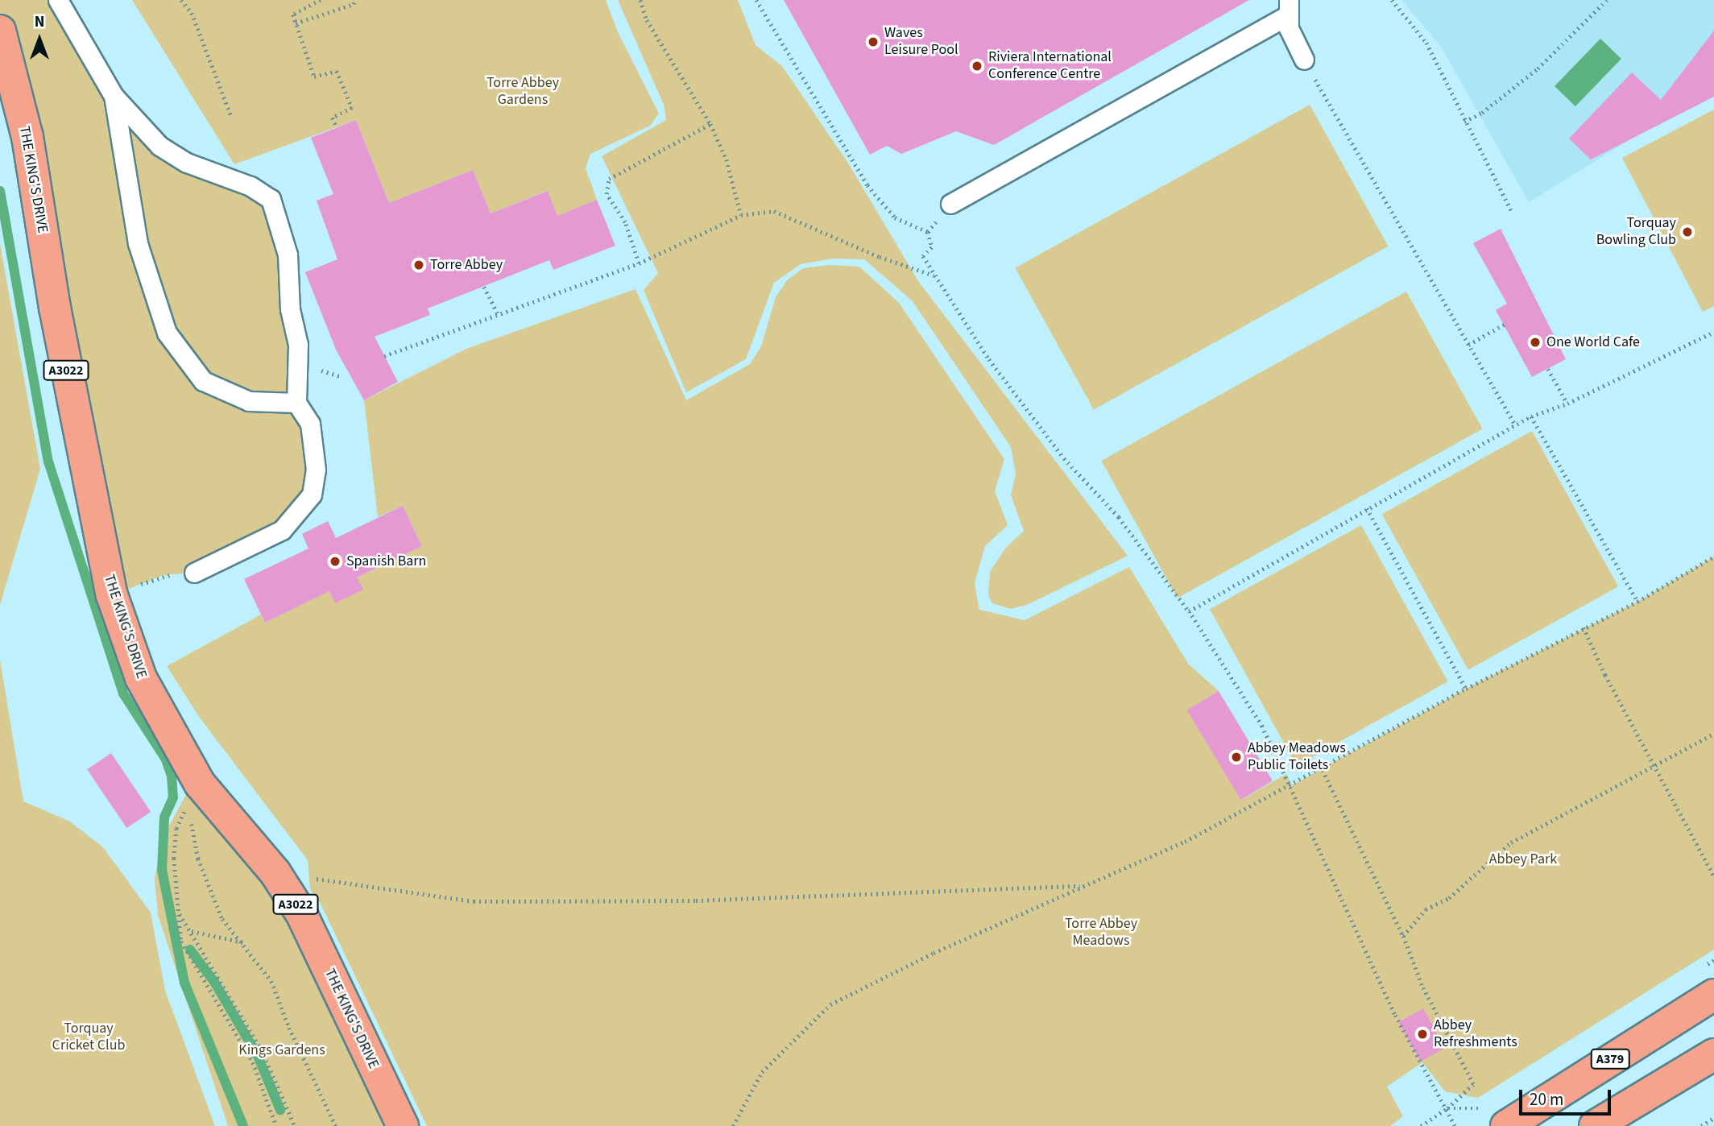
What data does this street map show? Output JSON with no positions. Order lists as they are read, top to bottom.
{
  "streets": {
    "main road": ["THE KING'S DRIVE", "A3022", "A379"]
  },
  "parks": [
    "Torre Abbey Gardens",
    "Abbey Park",
    "Torre Abbey Meadows",
    "Torquay Cricket Club",
    "Kings Gardens"
  ],
  "places": [
    "Waves Leisure Pool",
    "Riviera International Conference Centre",
    "Torquay Bowling Club",
    "Torre Abbey",
    "One World Cafe",
    "Spanish Barn",
    "Abbey Meadows Public Toilets",
    "Abbey Refreshments"
  ],
  "scale_bar": "20 m",
  "north": "top"
}
